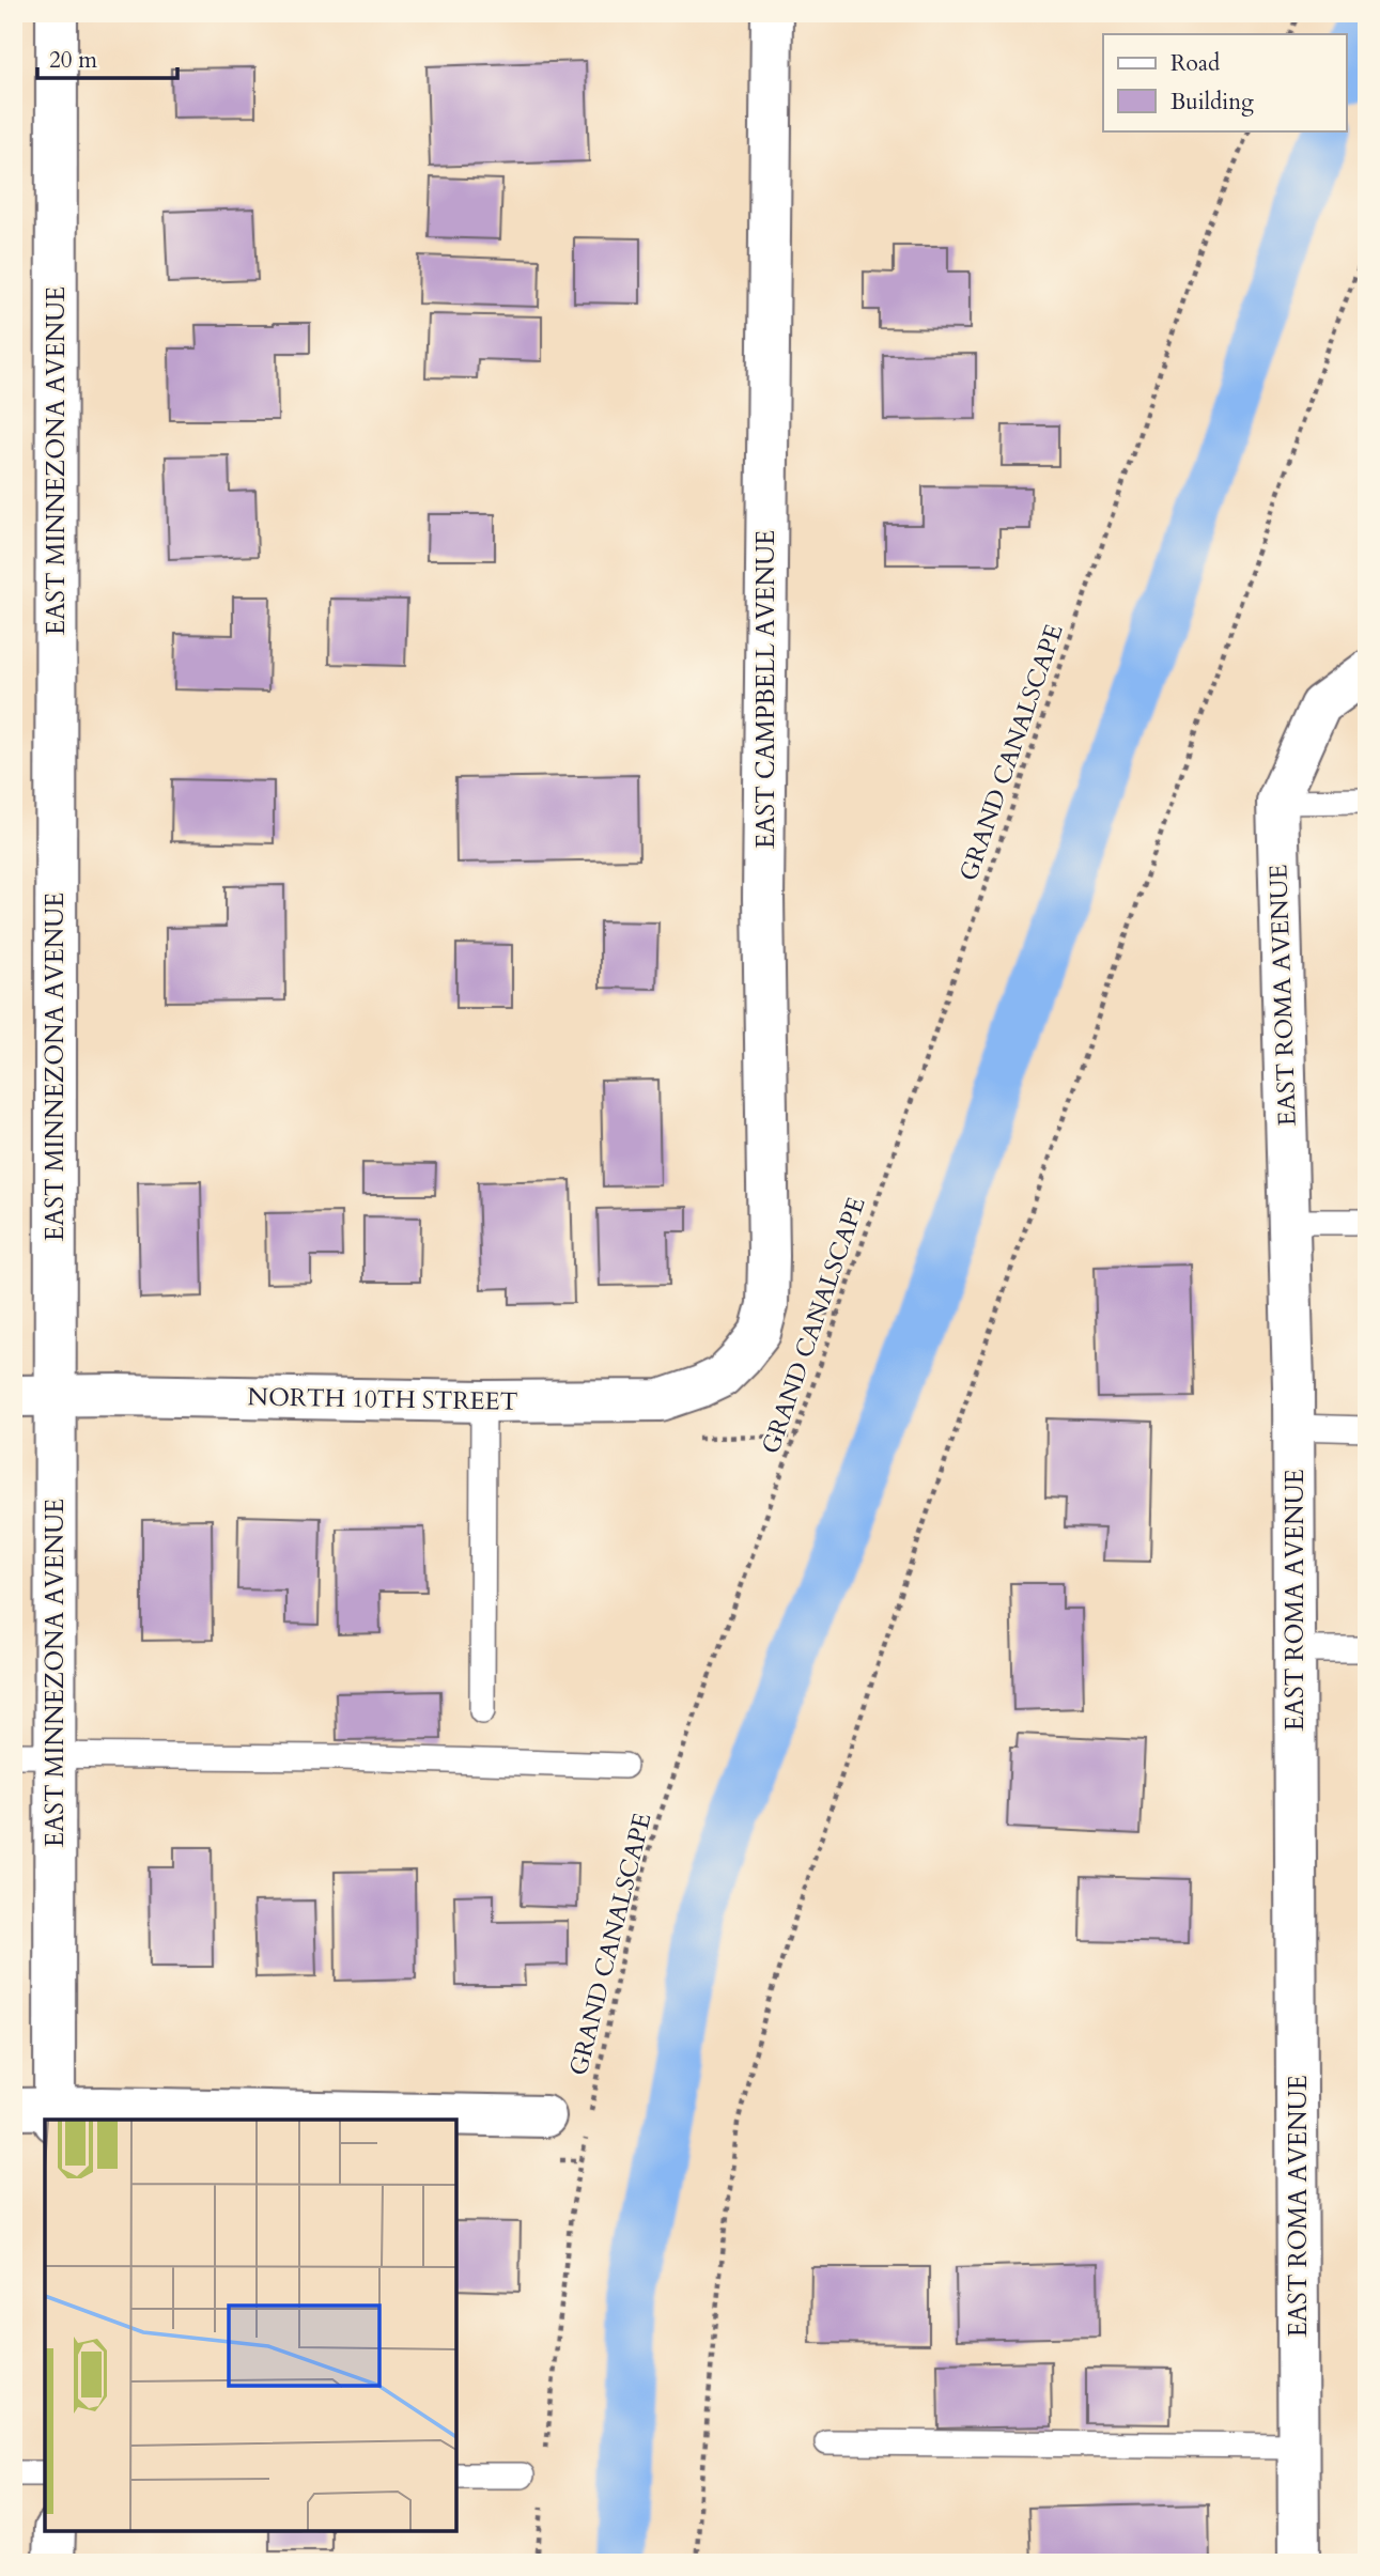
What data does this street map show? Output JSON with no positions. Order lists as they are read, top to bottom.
{
  "streets": {
    "street": [
      "EAST MINNEZONA AVENUE",
      "EAST CAMPBELL AVENUE",
      "EAST ROMA AVENUE",
      "NORTH 10TH STREET"
    ],
    "path": ["GRAND CANALSCAPE"]
  },
  "crossings": [
    ["EAST MINNEZONA AVENUE", "NORTH 10TH STREET"],
    ["EAST CAMPBELL AVENUE", "NORTH 10TH STREET"]
  ],
  "legend": ["Road", "Building"],
  "scale_bar": "20 m"
}
